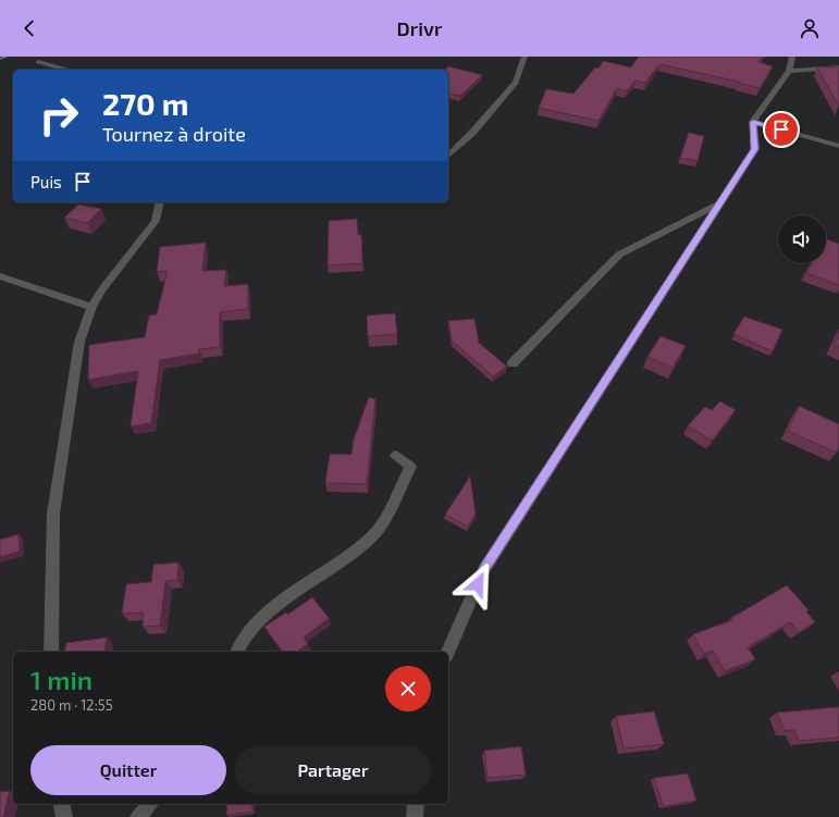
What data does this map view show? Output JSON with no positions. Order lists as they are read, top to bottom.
{
  "page": {
    "header": "Drivr",
    "turn": ["270 m", "Tournez à droite"],
    "then": "Puis",
    "heading": ["1 min", "280 m · 12:55"],
    "buttons": ["Quitter", "Partager"]
  }
}
